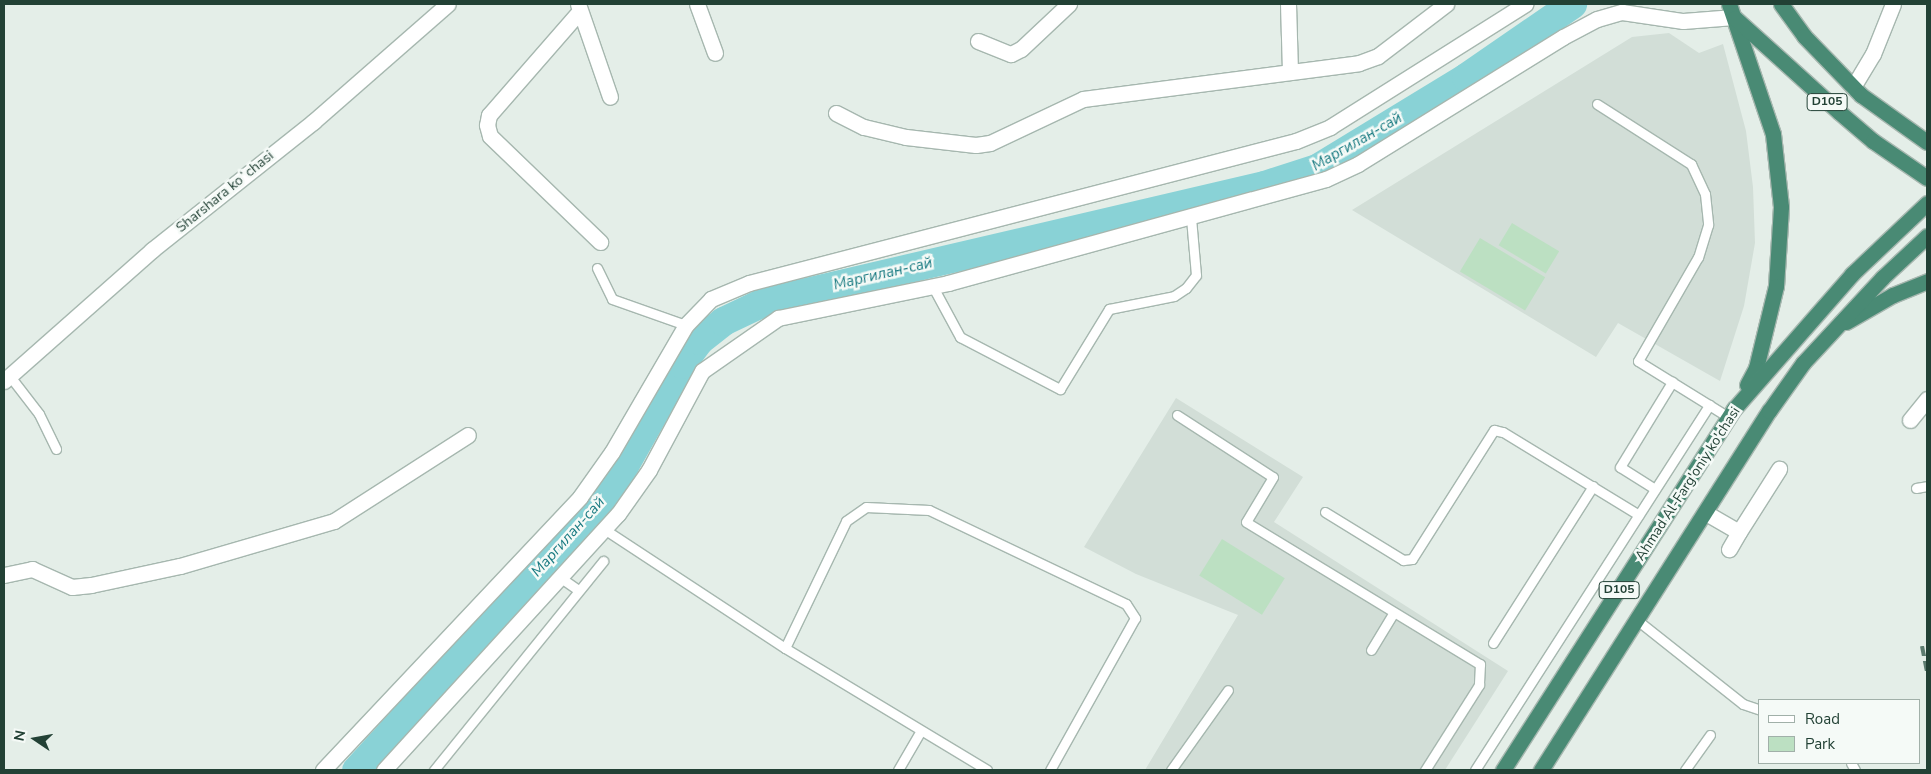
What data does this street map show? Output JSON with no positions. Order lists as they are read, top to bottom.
{
  "streets": {
    "highway": ["D105", "Ahmad Al-Farg'oniy ko'chasi"],
    "street": ["Sharshara koʻchasi"]
  },
  "water": ["Маргилан-сай"],
  "legend": ["Road", "Park"],
  "north": "left"
}
